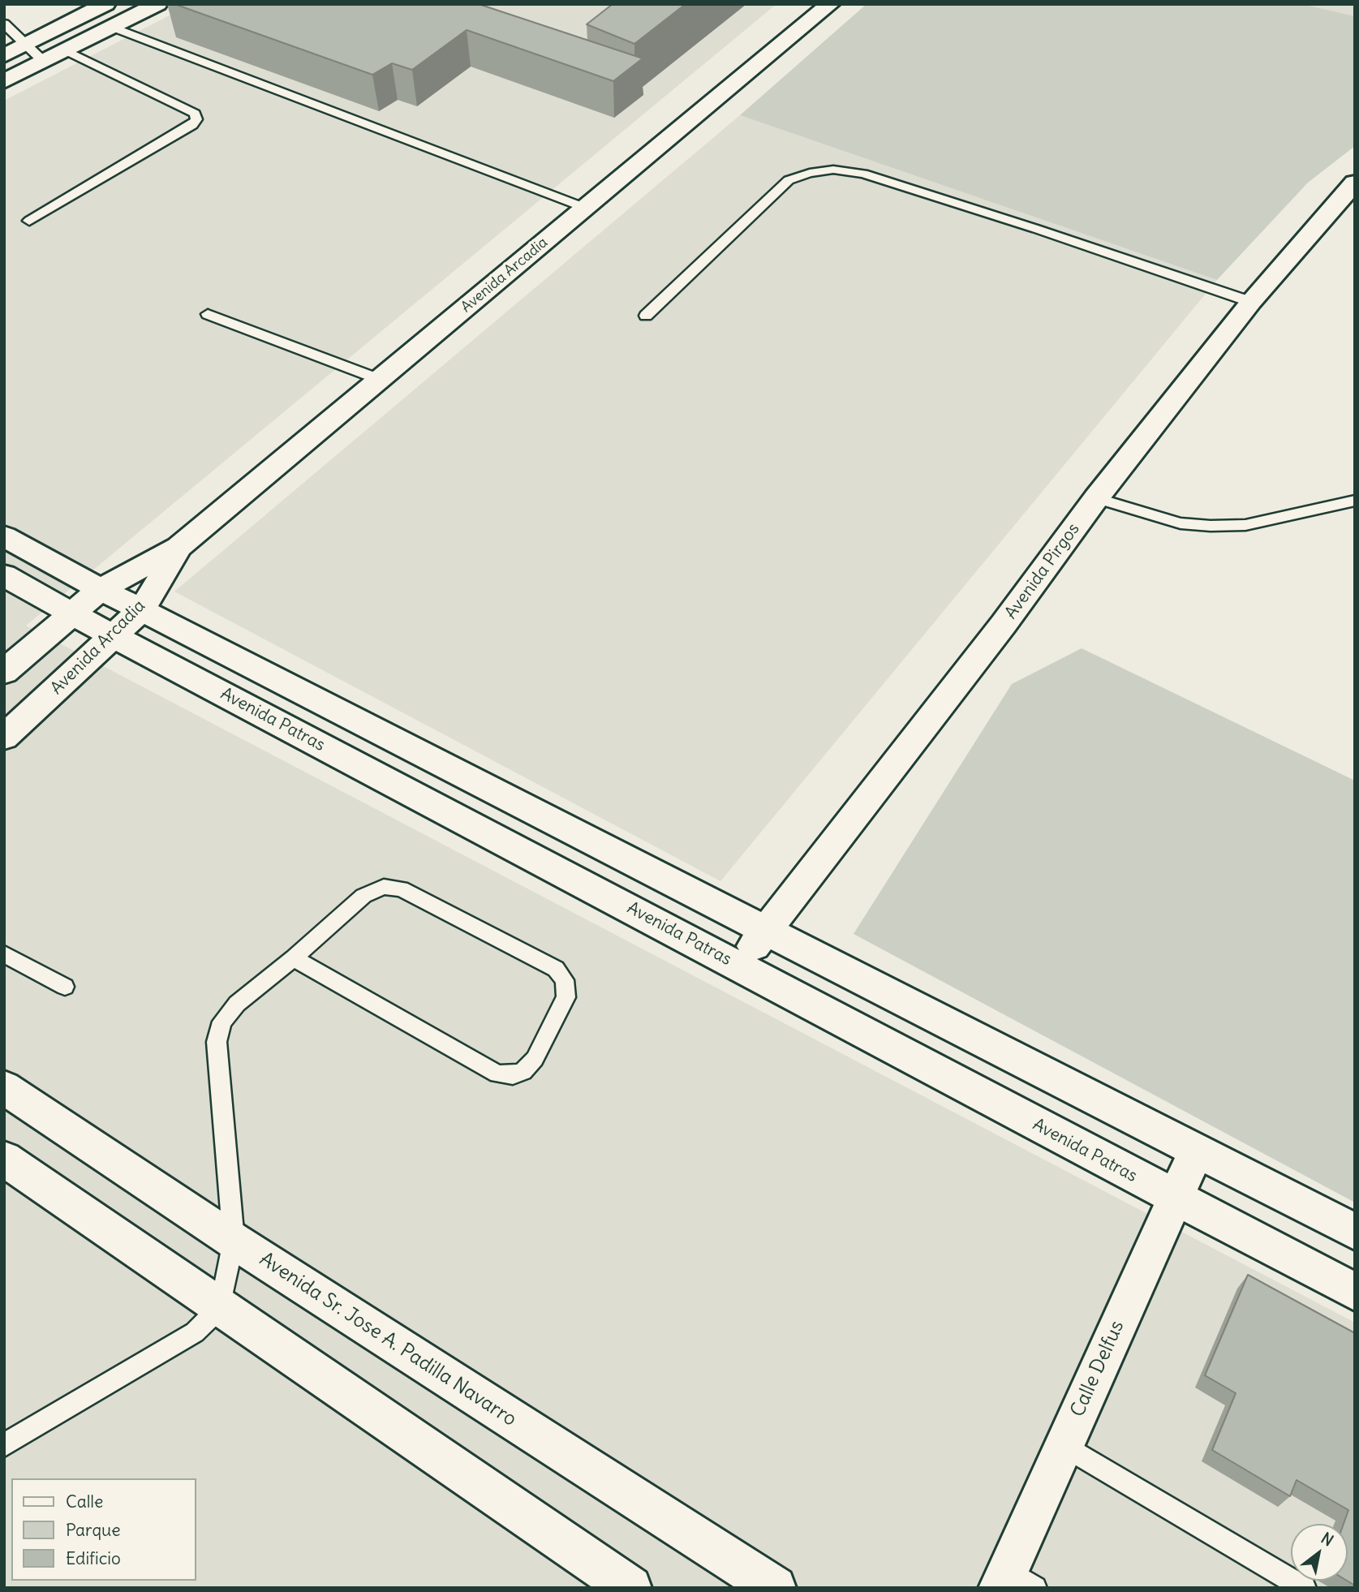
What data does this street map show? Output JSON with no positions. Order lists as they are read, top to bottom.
{
  "streets": {
    "street": [
      "Avenida Arcadia",
      "Avenida Pirgos",
      "Avenida Patras",
      "Avenida Sr. Jose A. Padilla Navarro",
      "Calle Delfus"
    ]
  },
  "crossings": [
    ["Avenida Arcadia", "Avenida Patras"],
    ["Avenida Pirgos", "Avenida Patras"],
    ["Avenida Patras", "Calle Delfus"]
  ],
  "legend": ["Calle", "Parque", "Edificio"],
  "north": "top right"
}
